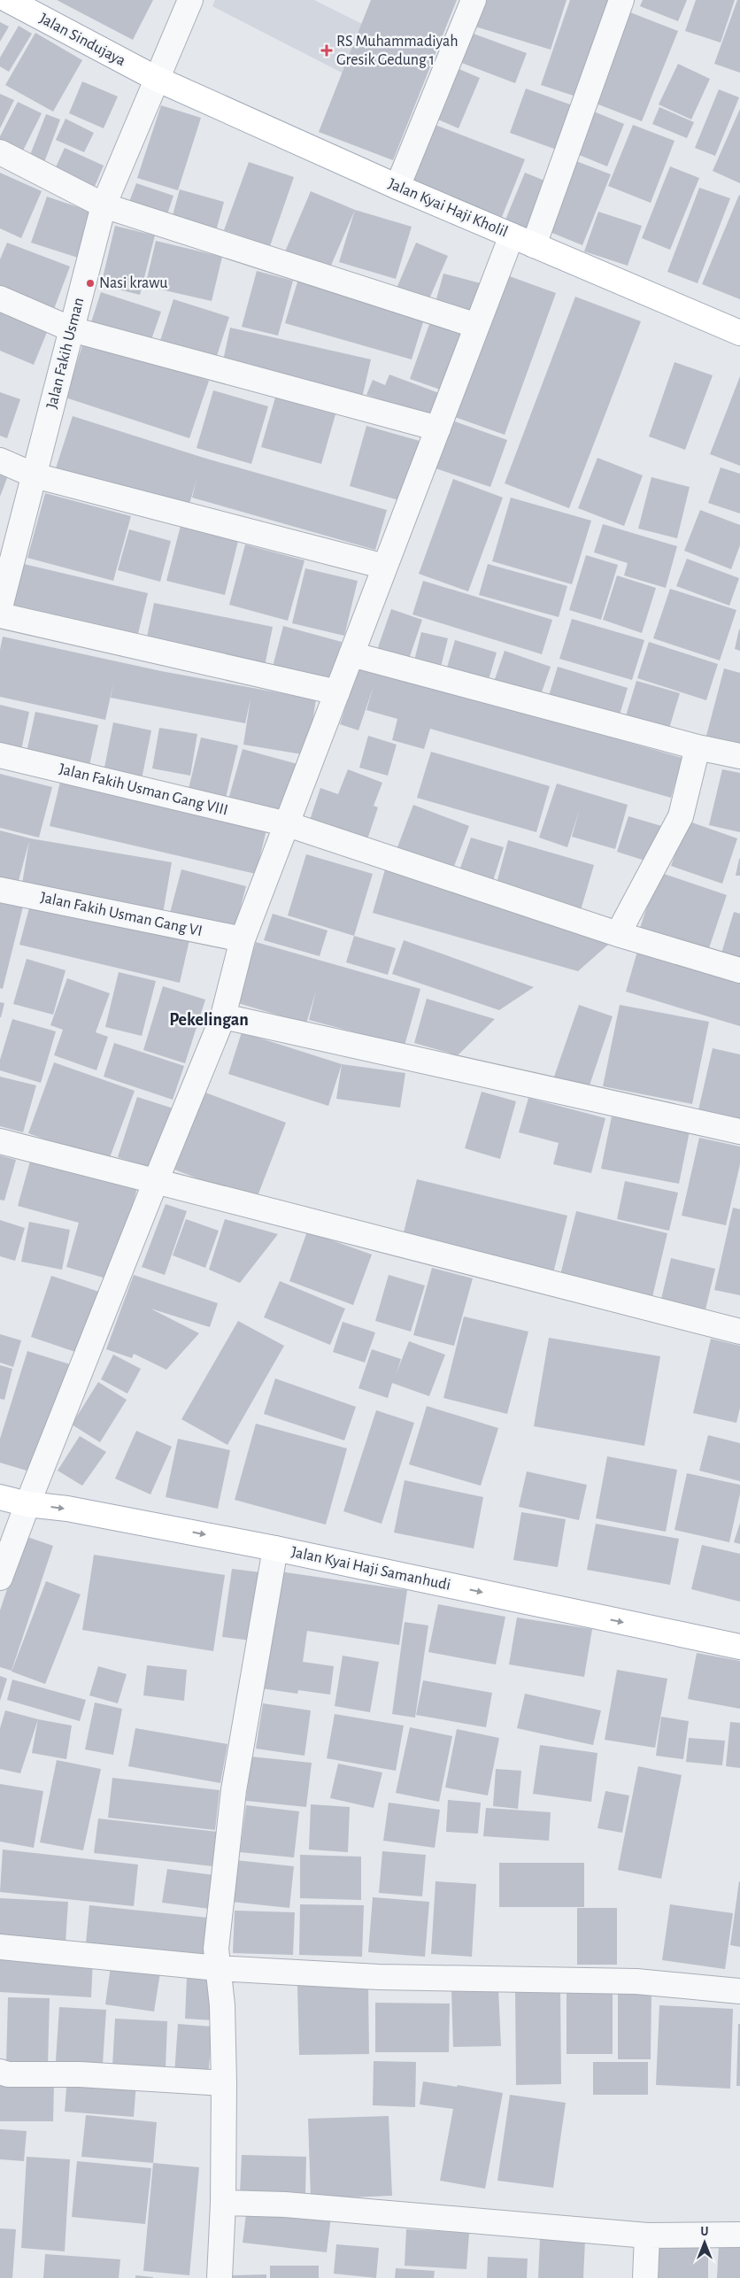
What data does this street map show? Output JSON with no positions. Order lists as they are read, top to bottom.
{
  "streets": {
    "main road": ["Jalan Sindujaya", "Jalan Kyai Haji Kholil", "Jalan Kyai Haji Samanhudi"],
    "street": ["Jalan Fakih Usman", "Jalan Fakih Usman Gang VIII", "Jalan Fakih Usman Gang VI"]
  },
  "crossings": [
    ["Jalan Sindujaya", "Jalan Kyai Haji Kholil"],
    ["Jalan Sindujaya", "Jalan Fakih Usman"],
    ["Jalan Kyai Haji Kholil", "Jalan Fakih Usman"]
  ],
  "one_way": ["Jalan Kyai Haji Samanhudi"],
  "districts": ["Pekelingan"],
  "places": {
    "health": ["RS Muhammadiyah Gresik Gedung 1"],
    "other": ["Nasi krawu"]
  },
  "north": "top"
}
